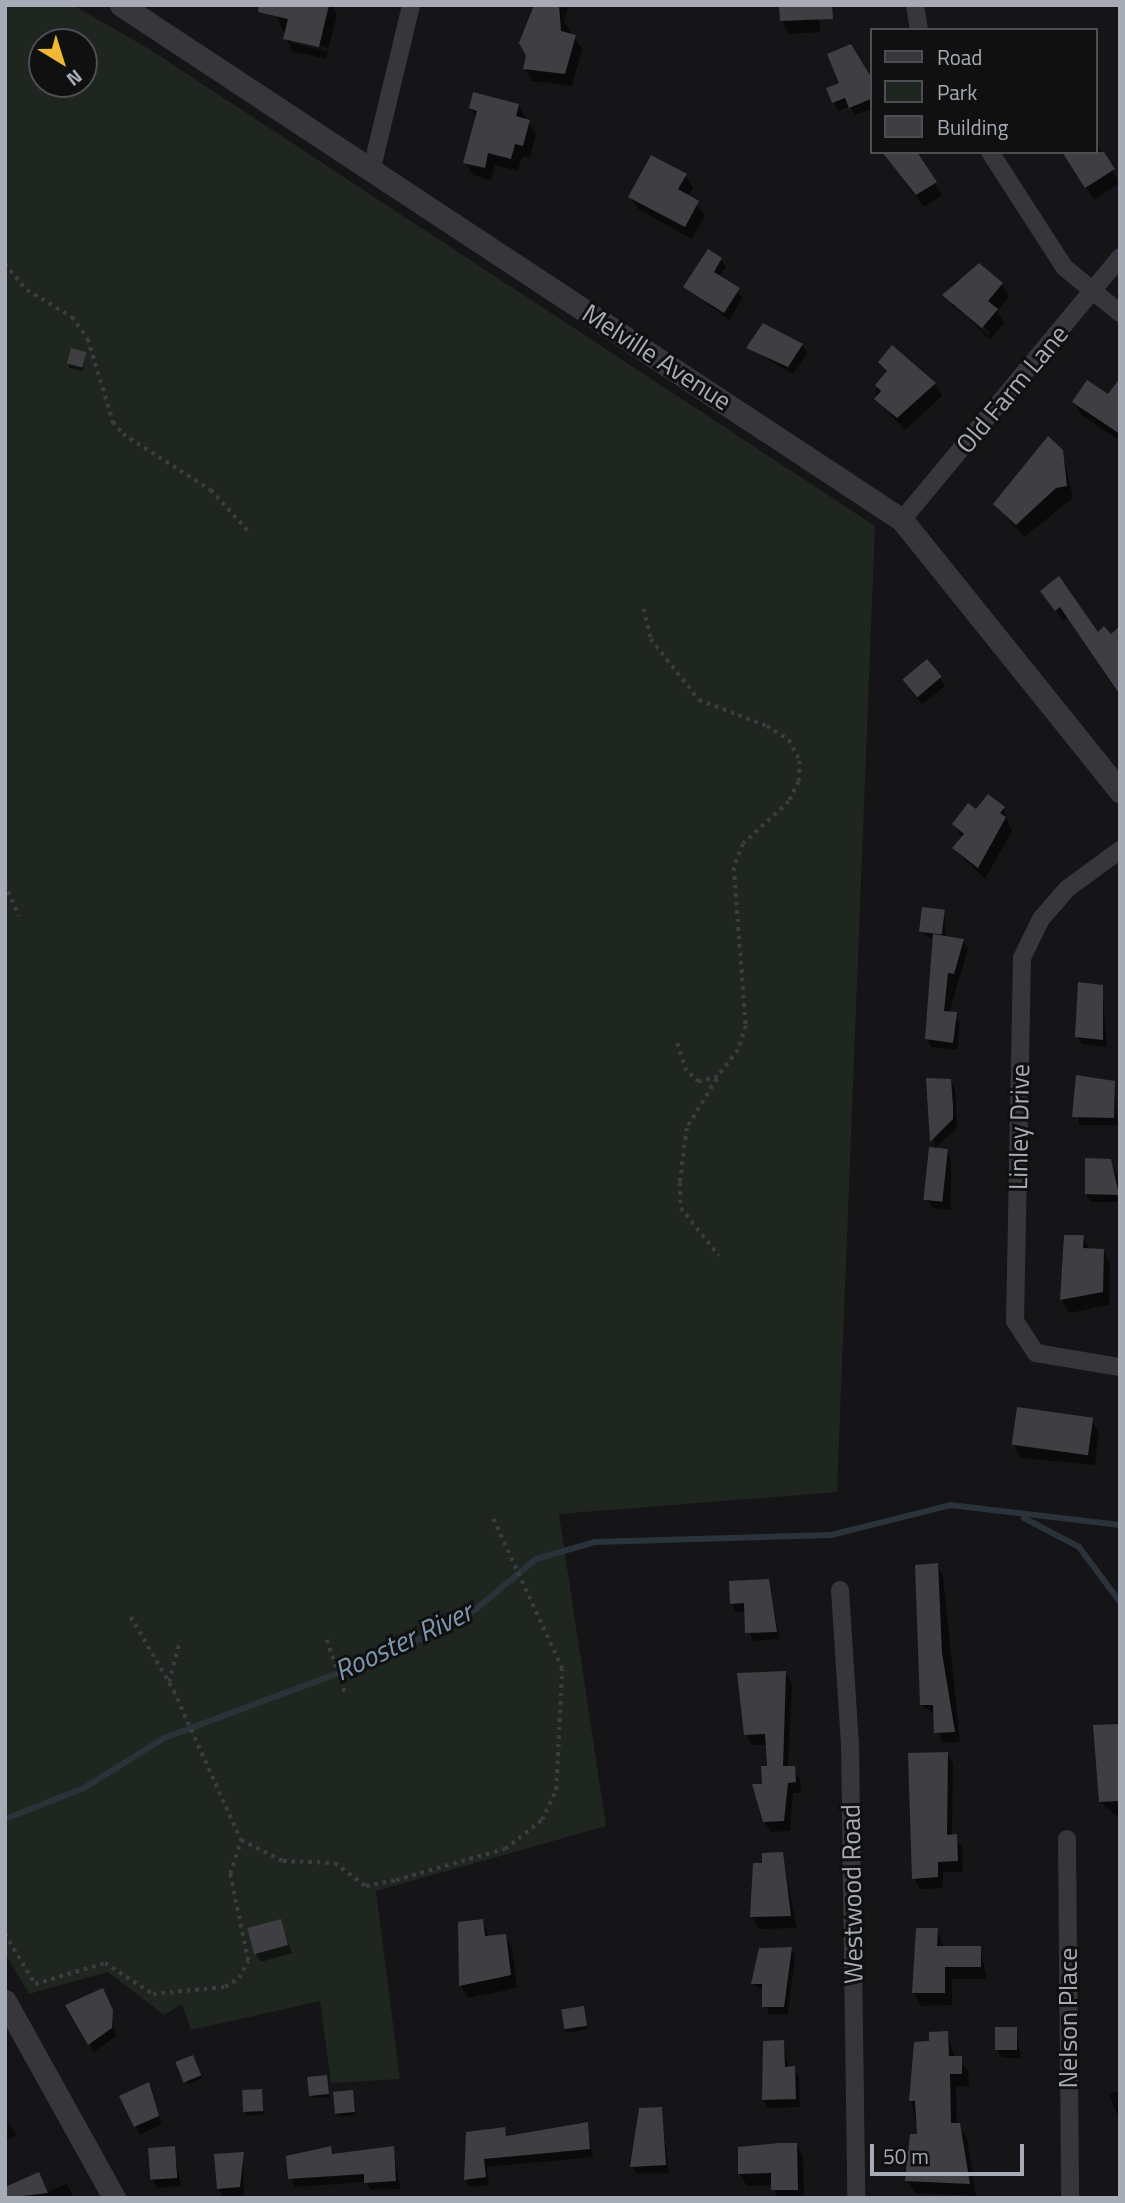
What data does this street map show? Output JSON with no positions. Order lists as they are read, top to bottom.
{
  "streets": {
    "street": [
      "Melville Avenue",
      "Old Farm Lane",
      "Linley Drive",
      "Westwood Road",
      "Nelson Place"
    ]
  },
  "crossings": [
    ["Melville Avenue", "Old Farm Lane"]
  ],
  "water": ["Rooster River"],
  "legend": ["Road", "Park", "Building"],
  "scale_bar": "50 m",
  "north": "bottom right"
}
